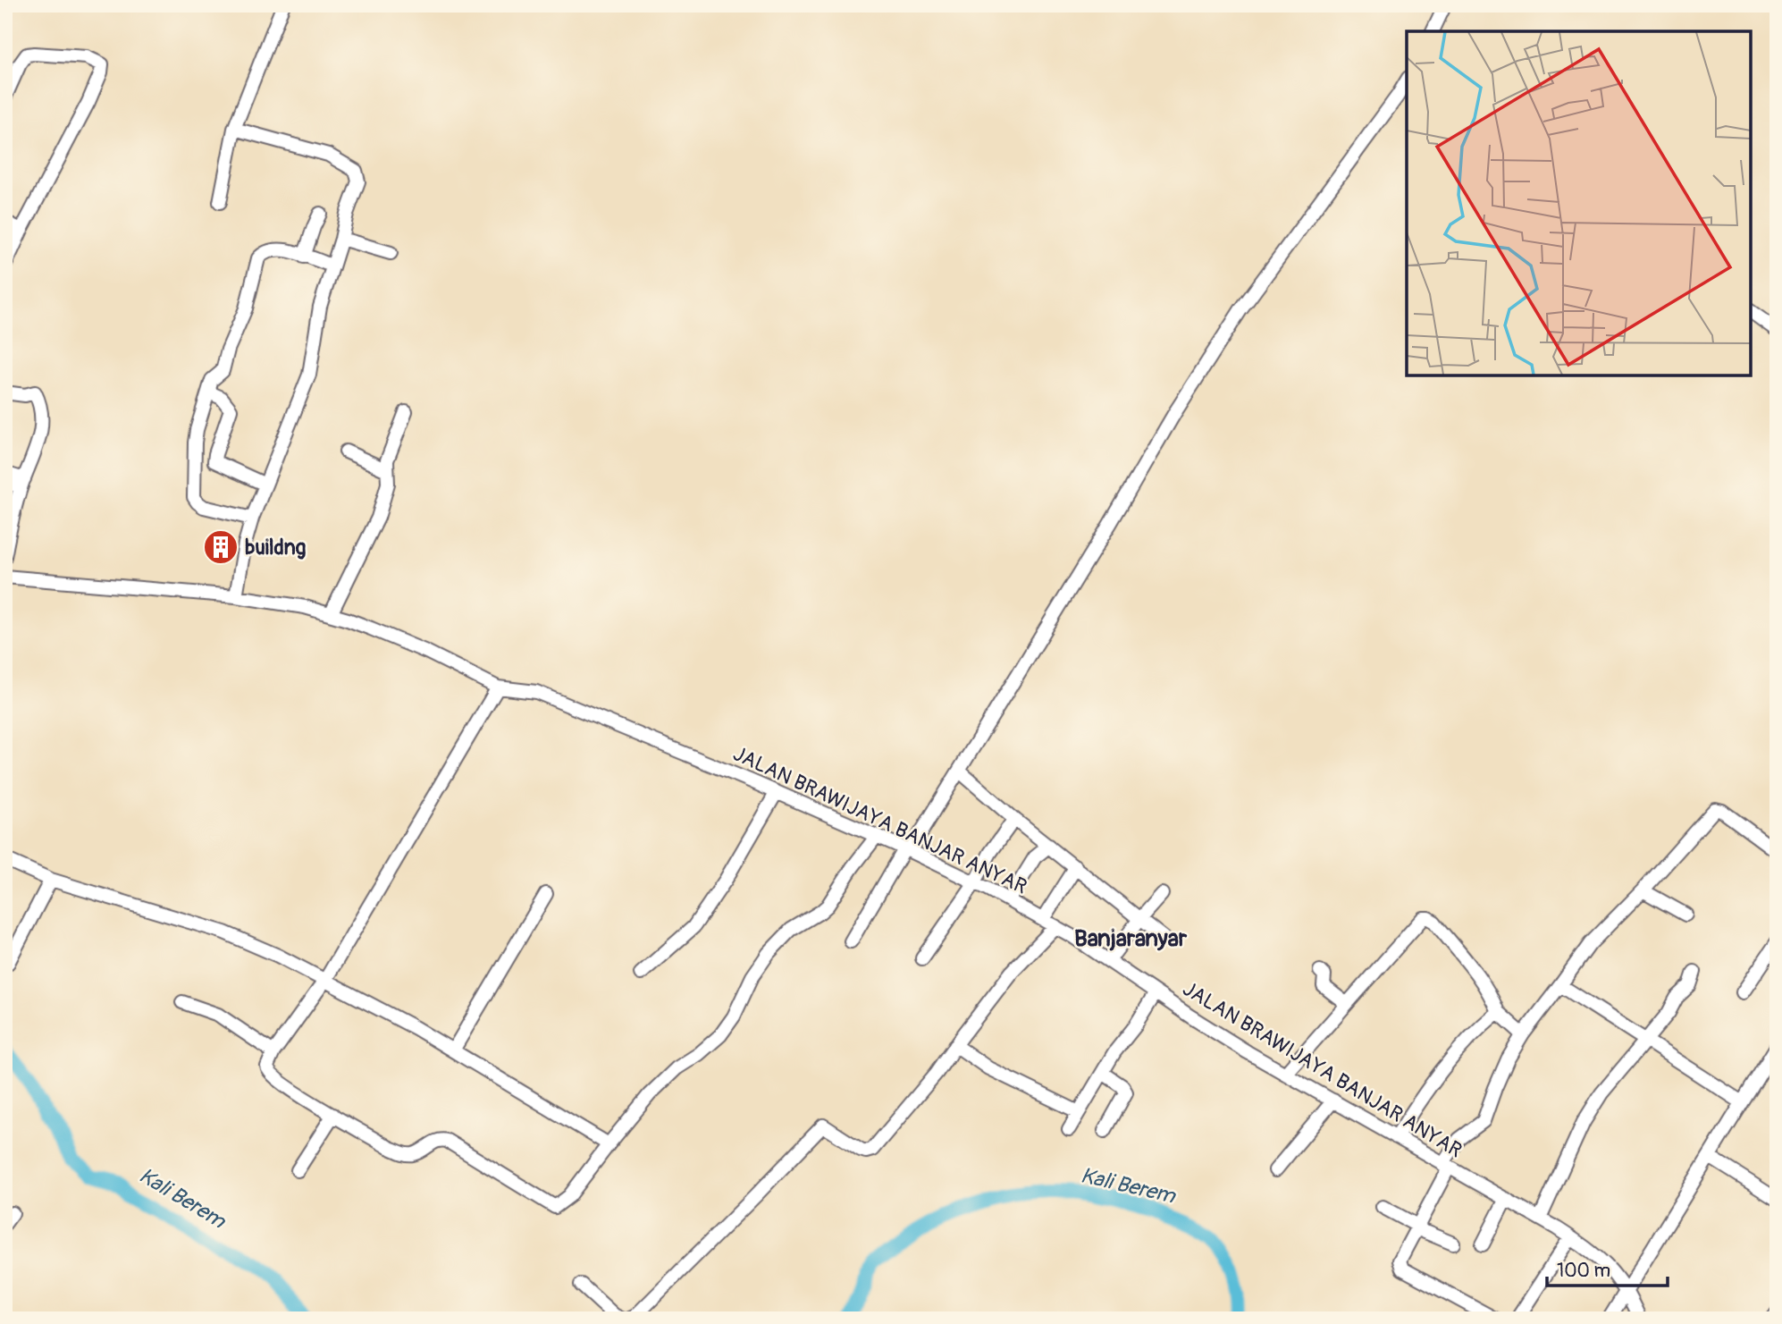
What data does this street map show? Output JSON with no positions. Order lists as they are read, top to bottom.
{
  "streets": {
    "street": ["JALAN BRAWIJAYA BANJAR ANYAR"]
  },
  "districts": ["Banjaranyar"],
  "water": ["Kali Berem"],
  "places": {
    "building": ["buildng"]
  },
  "scale_bar": "100 m"
}
